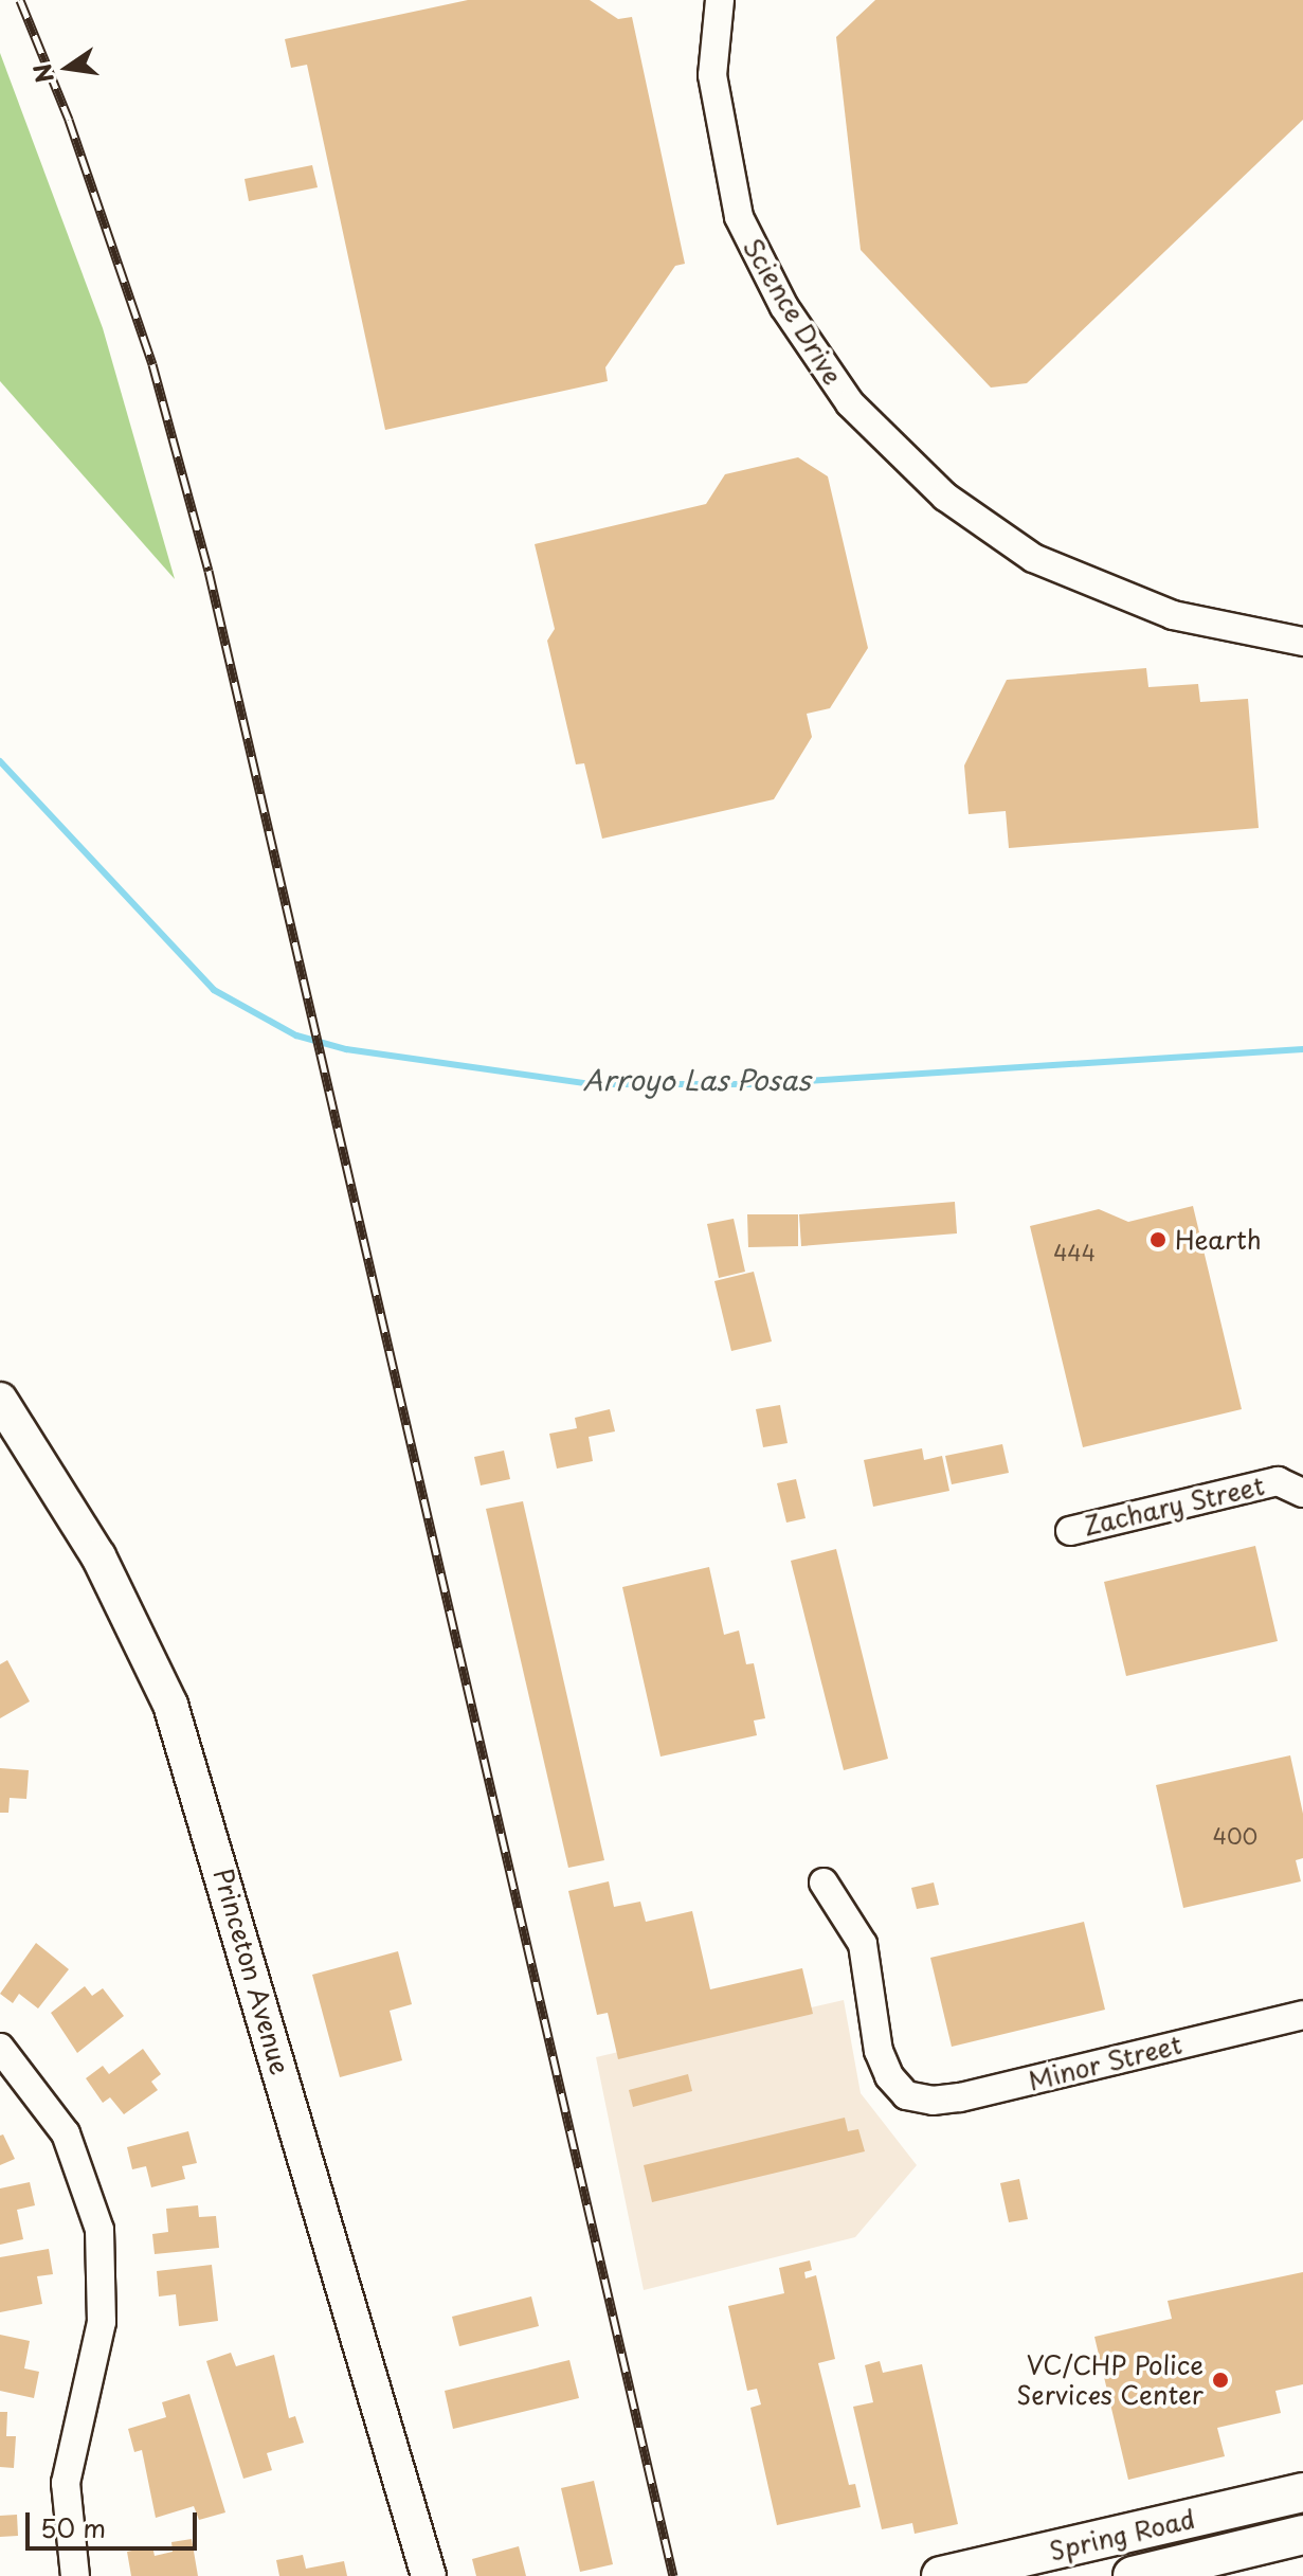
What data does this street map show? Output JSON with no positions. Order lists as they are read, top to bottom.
{
  "streets": {
    "main road": ["Spring Road"],
    "street": [
      "Science Drive",
      "Zachary Street",
      "Princeton Avenue",
      "Minor Street"
    ]
  },
  "water": ["Arroyo Las Posas"],
  "places": ["Hearth", "VC/CHP Police Services Center"],
  "house_numbers": ["444", "400"],
  "scale_bar": "50 m",
  "north": "left"
}
